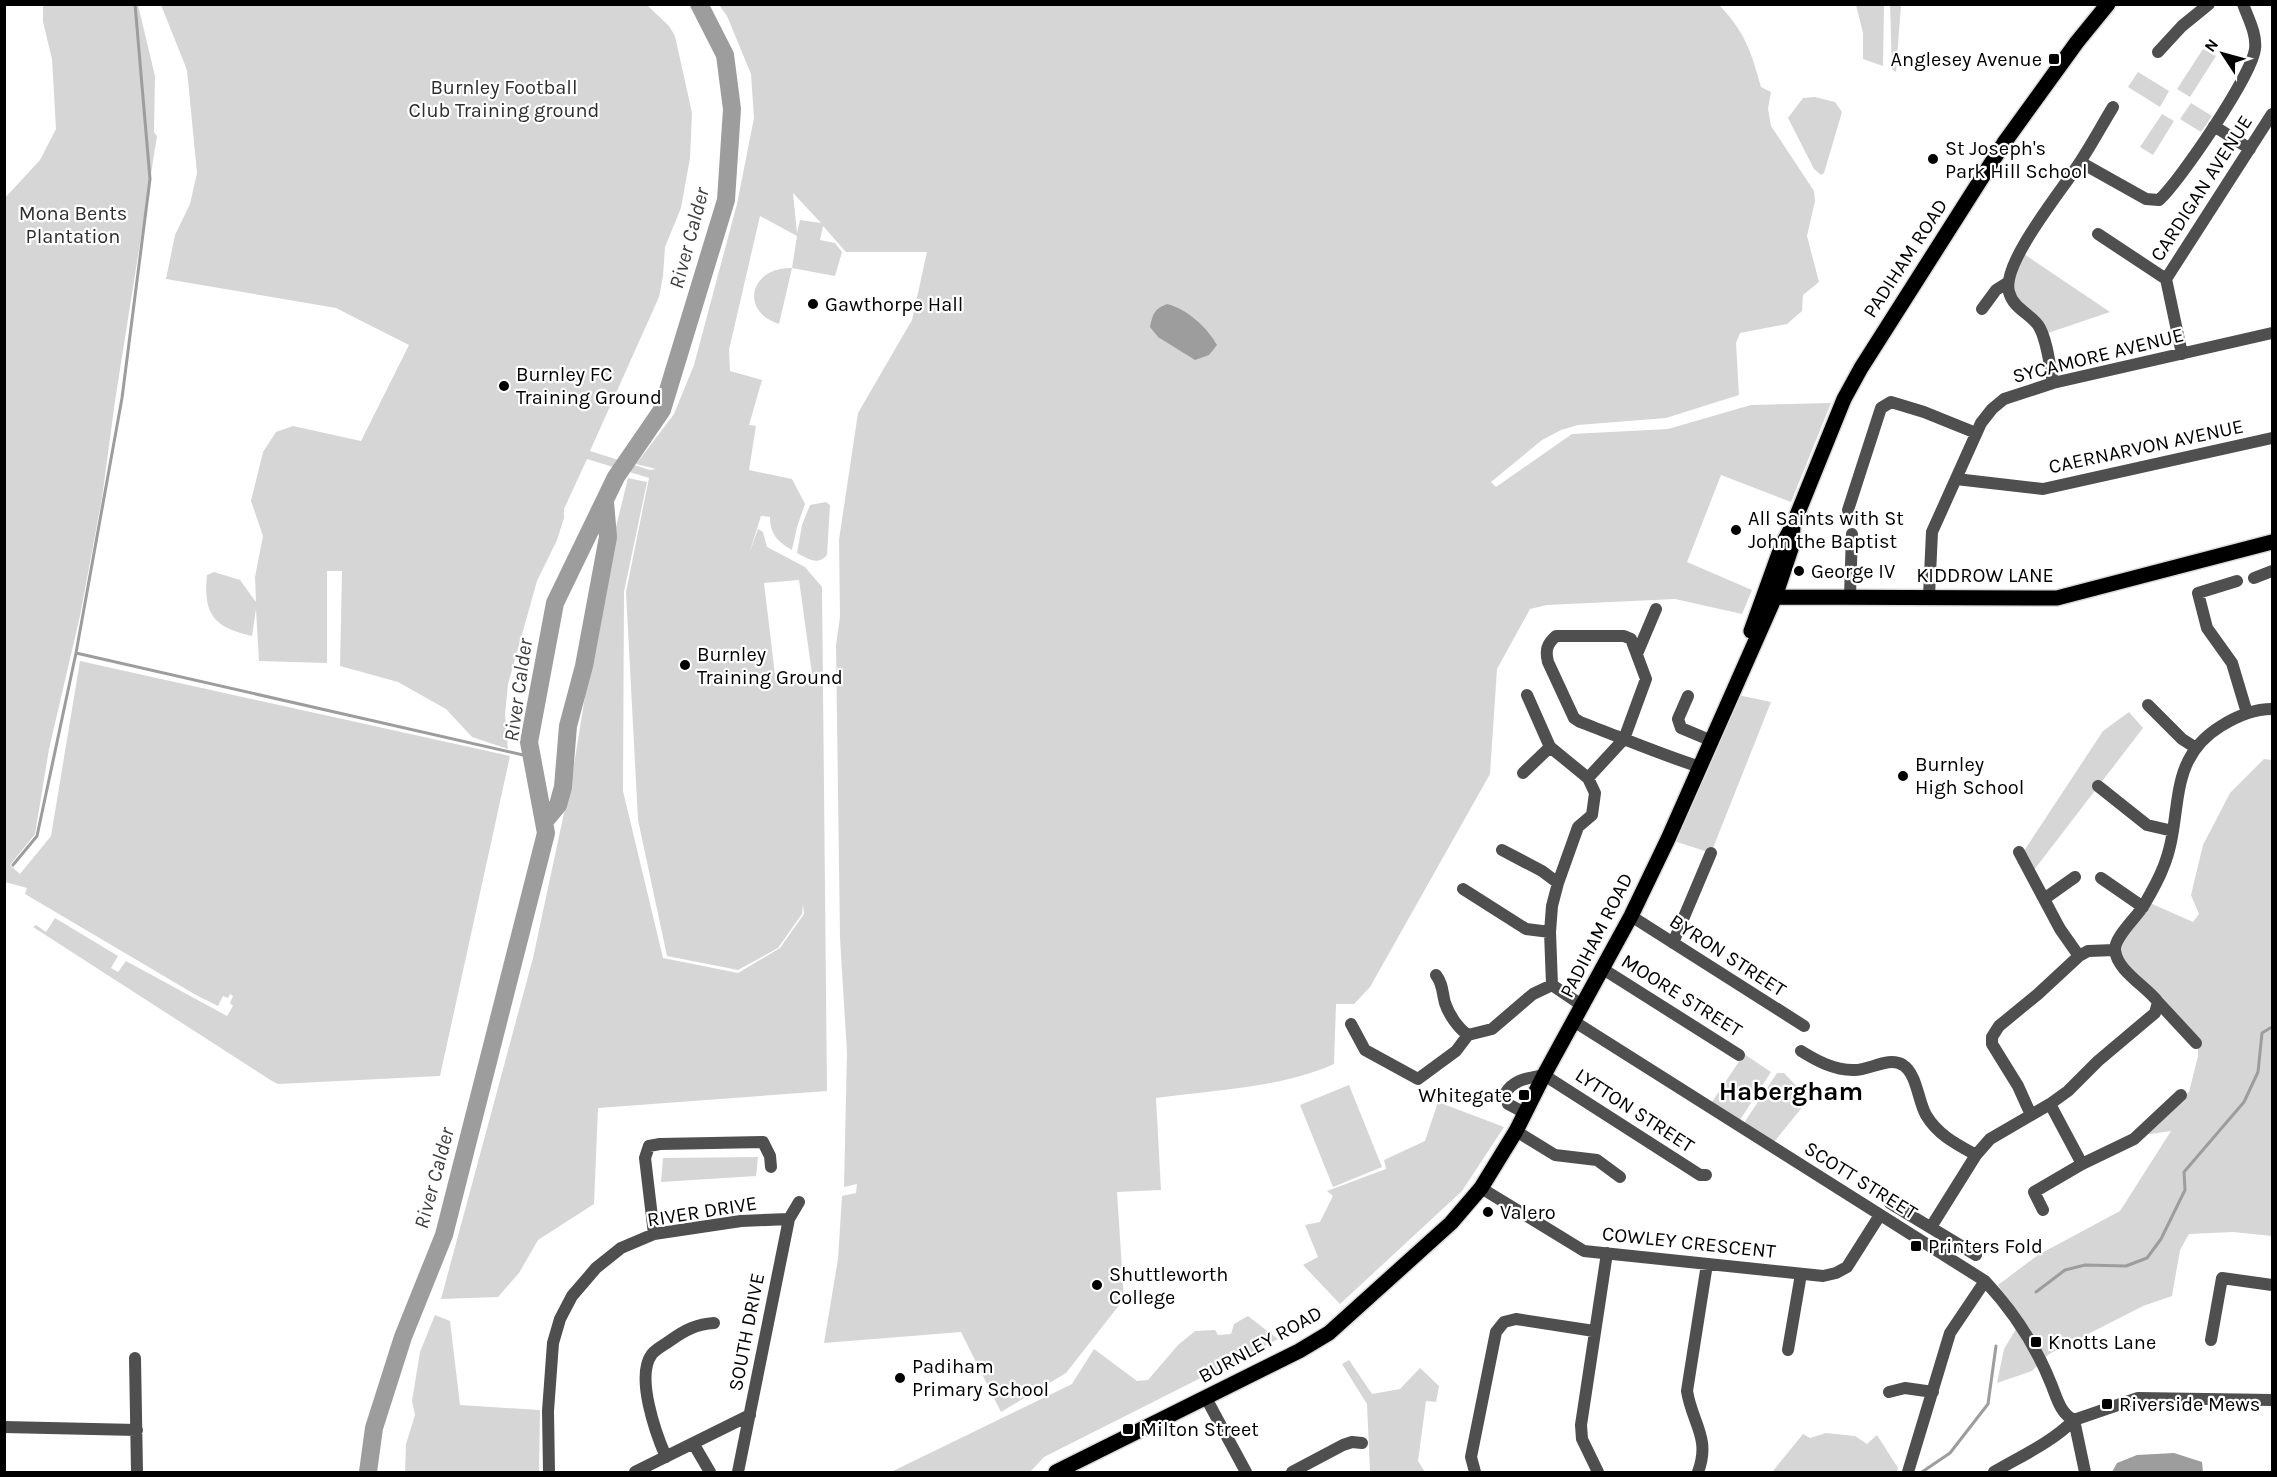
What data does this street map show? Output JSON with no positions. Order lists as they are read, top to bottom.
{
  "streets": {
    "main road": ["PADIHAM ROAD", "KIDDROW LANE", "BURNLEY ROAD"],
    "street": [
      "CARDIGAN AVENUE",
      "SYCAMORE AVENUE",
      "CAERNARVON AVENUE",
      "BYRON STREET",
      "MOORE STREET",
      "LYTTON STREET",
      "SCOTT STREET",
      "RIVER DRIVE",
      "COWLEY CRESCENT",
      "SOUTH DRIVE"
    ]
  },
  "crossings": [
    ["CARDIGAN AVENUE", "SYCAMORE AVENUE"],
    ["PADIHAM ROAD", "KIDDROW LANE"],
    ["PADIHAM ROAD", "BYRON STREET"],
    ["PADIHAM ROAD", "MOORE STREET"],
    ["PADIHAM ROAD", "LYTTON STREET"],
    ["PADIHAM ROAD", "SCOTT STREET"],
    ["PADIHAM ROAD", "COWLEY CRESCENT"],
    ["PADIHAM ROAD", "BURNLEY ROAD"],
    ["SYCAMORE AVENUE", "CAERNARVON AVENUE"],
    ["SYCAMORE AVENUE", "KIDDROW LANE"],
    ["SCOTT STREET", "COWLEY CRESCENT"],
    ["RIVER DRIVE", "SOUTH DRIVE"],
    ["COWLEY CRESCENT", "BURNLEY ROAD"]
  ],
  "districts": ["Habergham"],
  "water": ["River Calder"],
  "parks": ["Burnley Football Club Training ground", "Mona Bents Plantation"],
  "places": {
    "transit": [
      "Anglesey Avenue",
      "Whitegate",
      "Printers Fold",
      "Knotts Lane",
      "Riverside Mews",
      "Milton Street"
    ],
    "other": [
      "St Joseph's Park Hill School",
      "Gawthorpe Hall",
      "Burnley FC Training Ground",
      "All Saints with St John the Baptist",
      "George IV",
      "Burnley Training Ground",
      "Burnley High School",
      "Valero",
      "Shuttleworth College",
      "Padiham Primary School"
    ]
  },
  "north": "top left"
}
